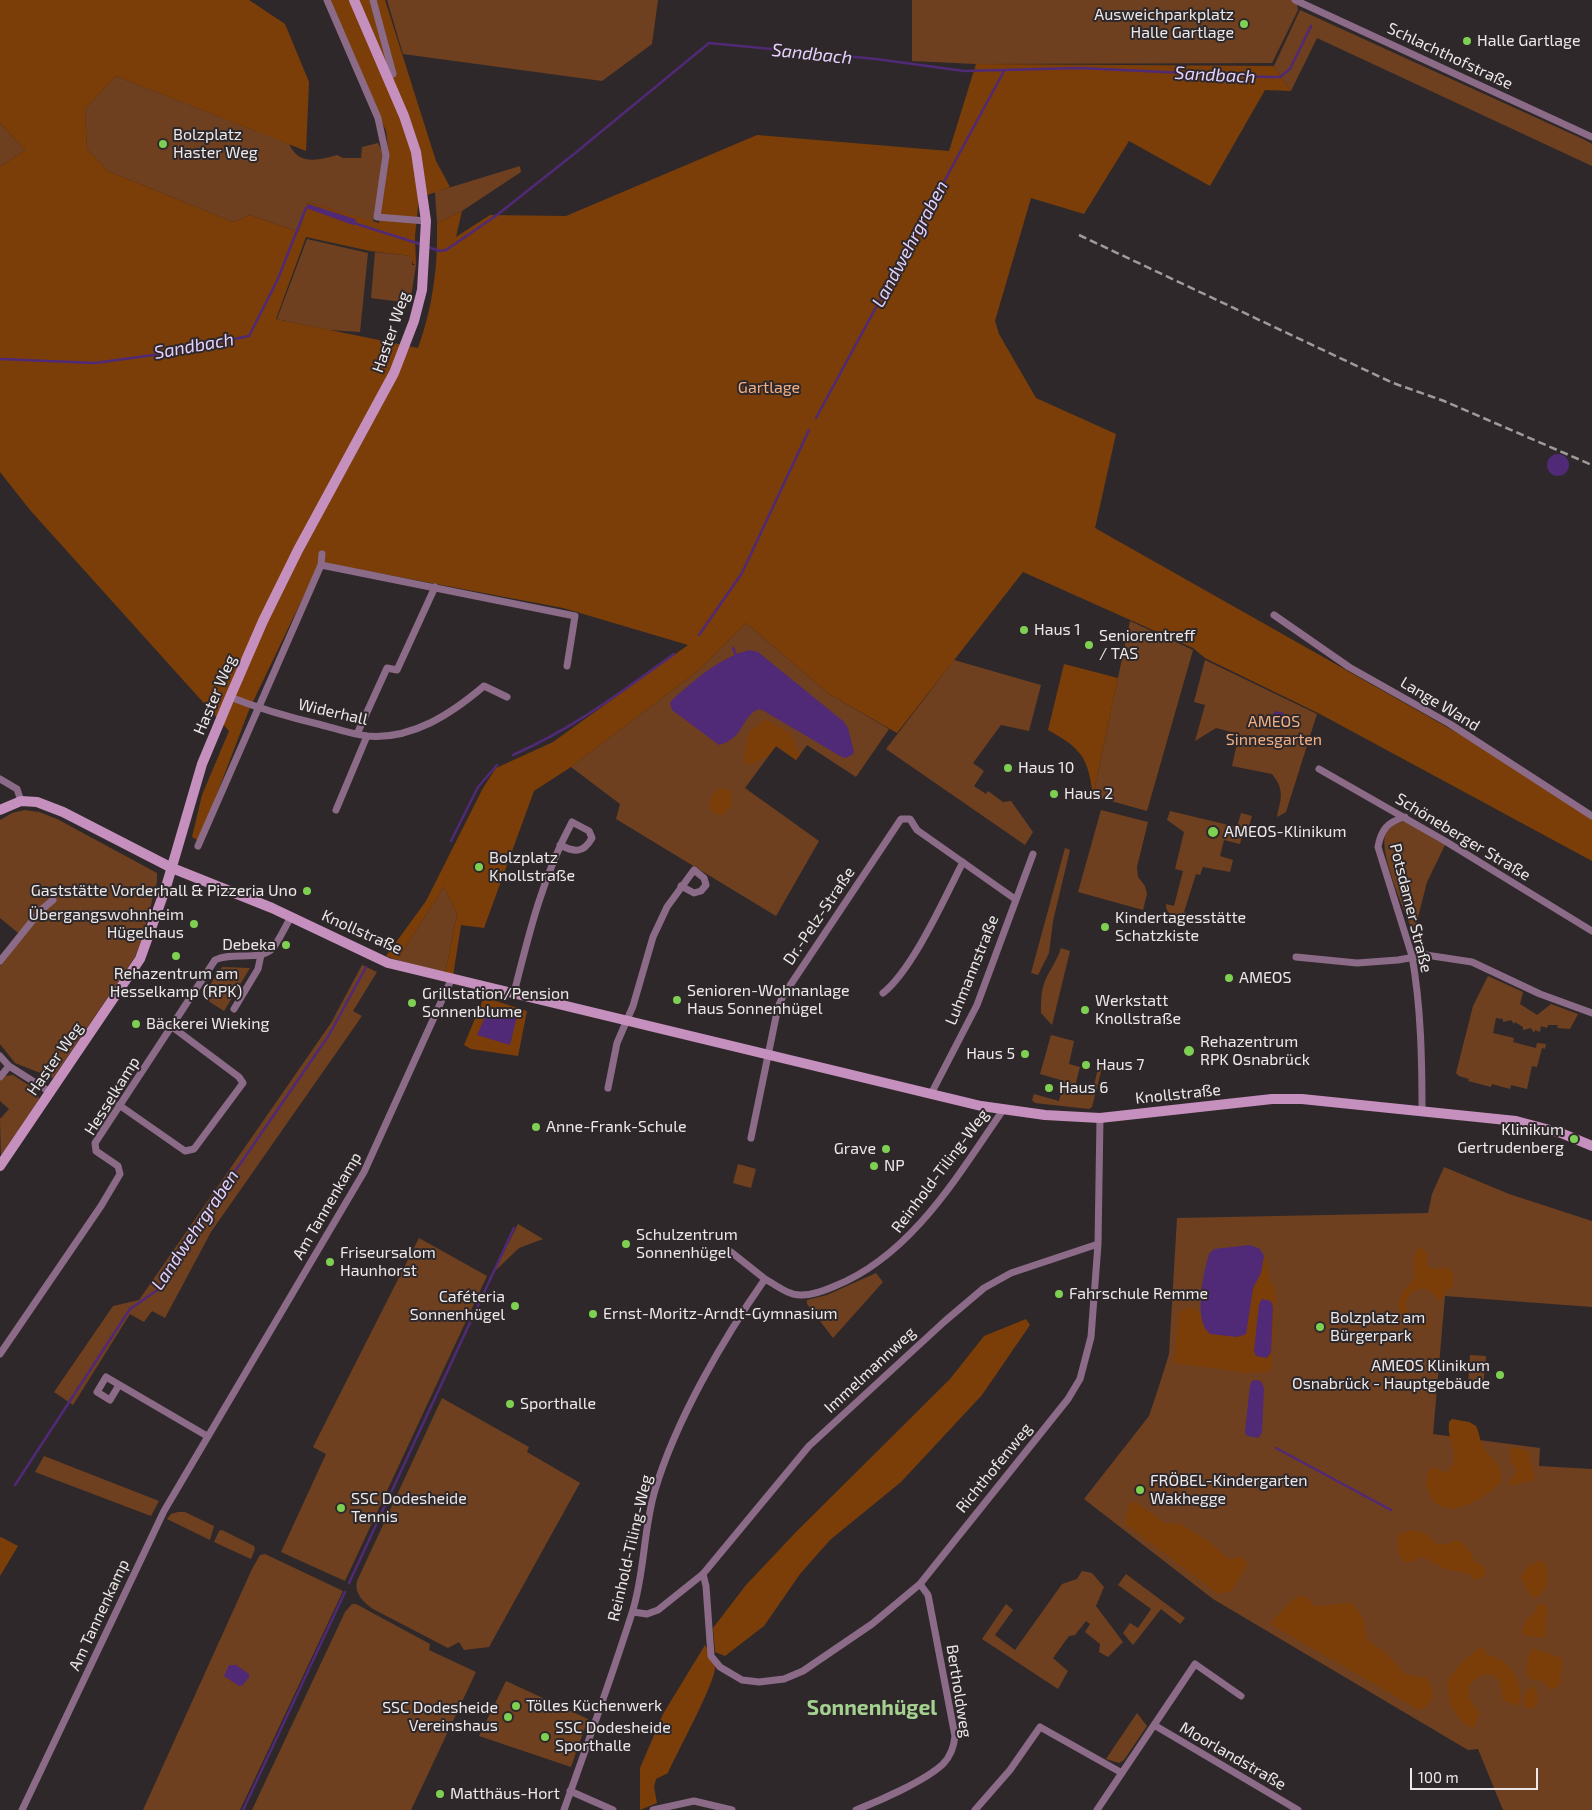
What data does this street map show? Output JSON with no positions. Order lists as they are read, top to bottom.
{
  "streets": {
    "street": [
      "Schlachthofstraße",
      "Haster Weg",
      "Lange Wand",
      "Widerhall",
      "Schöneberger Straße",
      "Potsdamer Straße",
      "Dr.-Pelz-Straße",
      "Knollstraße",
      "Luhmannstraße",
      "Hesselkamp",
      "Reinhold-Tiling-Weg",
      "Am Tannenkamp",
      "Immelmannweg",
      "Richthofenweg",
      "Bertholdweg",
      "Moorlandstraße"
    ]
  },
  "crossings": [
    ["Haster Weg", "Widerhall"],
    ["Haster Weg", "Knollstraße"],
    ["Schöneberger Straße", "Potsdamer Straße"],
    ["Potsdamer Straße", "Knollstraße"],
    ["Dr.-Pelz-Straße", "Knollstraße"],
    ["Knollstraße", "Luhmannstraße"],
    ["Knollstraße", "Reinhold-Tiling-Weg"],
    ["Knollstraße", "Am Tannenkamp"],
    ["Knollstraße", "Richthofenweg"],
    ["Reinhold-Tiling-Weg", "Immelmannweg"],
    ["Immelmannweg", "Richthofenweg"],
    ["Richthofenweg", "Bertholdweg"]
  ],
  "districts": ["Sonnenhügel"],
  "water": ["Sandbach", "Landwehrgraben"],
  "parks": ["Gartlage", "AMEOS Sinnesgarten"],
  "places": [
    "Ausweichparkplatz Halle Gartlage",
    "Halle Gartlage",
    "Bolzplatz Haster Weg",
    "Haus 1",
    "Seniorentreff / TAS",
    "Haus 10",
    "Haus 2",
    "AMEOS-Klinikum",
    "Bolzplatz Knollstraße",
    "Gaststätte Vorderhall & Pizzeria Uno",
    "Übergangswohnheim Hügelhaus",
    "Kindertagesstätte Schatzkiste",
    "Debeka",
    "Rehazentrum am Hesselkamp (RPK)",
    "AMEOS",
    "Senioren-Wohnanlage Haus Sonnenhügel",
    "Grillstation/Pension Sonnenblume",
    "Werkstatt Knollstraße",
    "Bäckerei Wieking",
    "Rehazentrum RPK Osnabrück",
    "Haus 5",
    "Haus 7",
    "Haus 6",
    "Anne-Frank-Schule",
    "Klinikum Gertrudenberg",
    "Grave",
    "NP",
    "Schulzentrum Sonnenhügel",
    "Friseursalom Haunhorst",
    "Fahrschule Remme",
    "Caféteria Sonnenhügel",
    "Ernst-Moritz-Arndt-Gymnasium",
    "Bolzplatz am Bürgerpark",
    "AMEOS Klinikum Osnabrück - Hauptgebäude",
    "Sporthalle",
    "FRÖBEL-Kindergarten Wakhegge",
    "SSC Dodesheide Tennis",
    "Tölles Küchenwerk",
    "SSC Dodesheide Vereinshaus",
    "SSC Dodesheide Sporthalle",
    "Matthäus-Hort"
  ],
  "scale_bar": "100 m"
}
